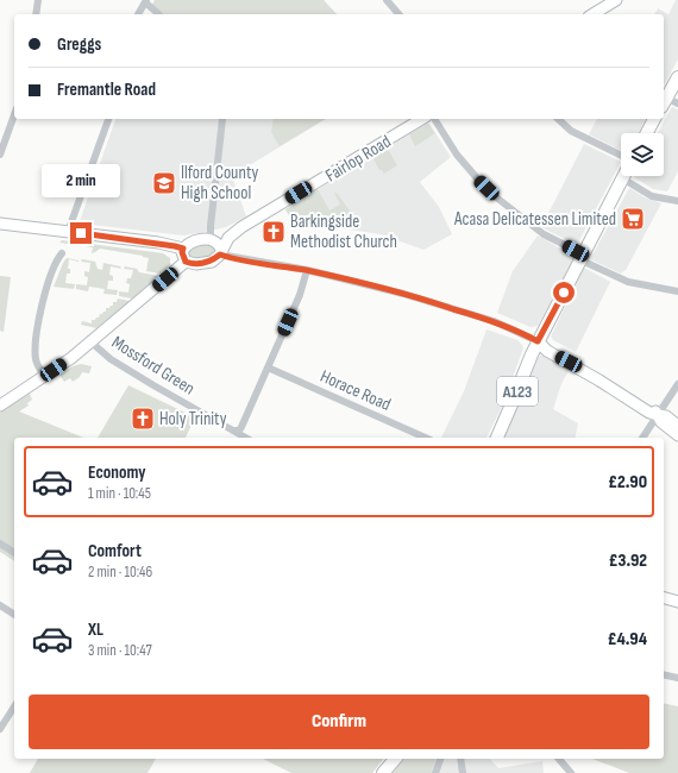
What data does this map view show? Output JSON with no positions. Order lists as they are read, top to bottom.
{
  "streets": {
    "main road": ["A123"],
    "street": ["Fairlop Road", "Mossford Green", "Horace Road"]
  },
  "places": {
    "school or university": ["Ilford County High School"],
    "supermarket": ["Acasa Delicatessen Limited"],
    "church": ["Barkingside Methodist Church", "Holy Trinity"]
  },
  "page": {
    "banner": ["Greggs", "Fremantle Road"],
    "bubble": "2 min",
    "list": [
      {
        "name": "Economy",
        "note": "1 min · 10:45",
        "value": "£2.90"
      },
      {
        "name": "Comfort",
        "note": "2 min · 10:46",
        "value": "£3.92"
      },
      {
        "name": "XL",
        "note": "3 min · 10:47",
        "value": "£4.94"
      }
    ],
    "buttons": "Confirm"
  }
}
